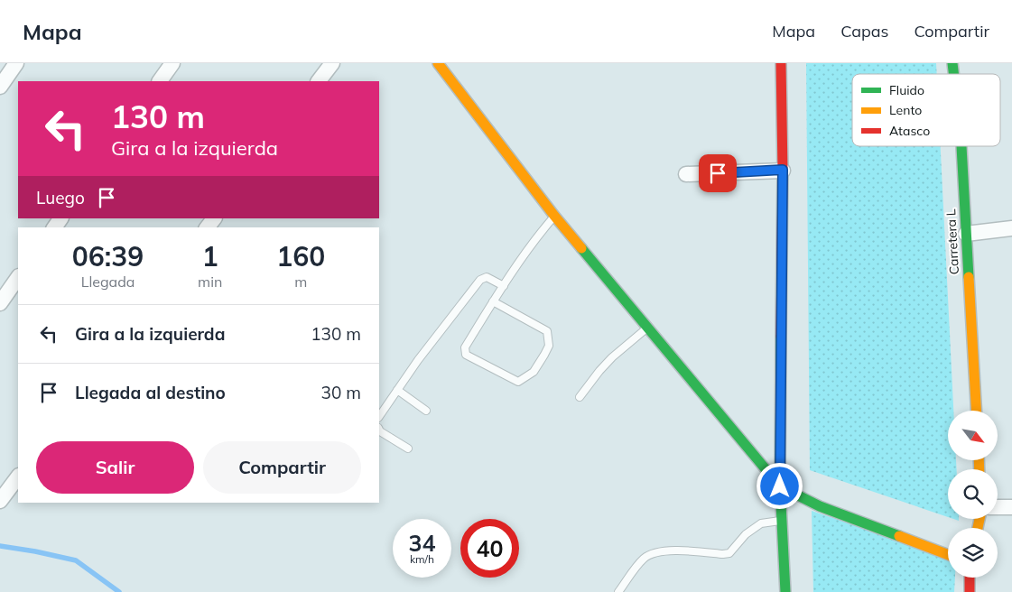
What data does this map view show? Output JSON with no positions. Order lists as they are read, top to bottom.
{
  "streets": {
    "street": ["Carretera L"]
  },
  "legend": ["Fluido", "Lento", "Atasco"],
  "north": "bottom right",
  "page": {
    "header": "Mapa",
    "nav": ["Mapa", "Capas", "Compartir"],
    "turn": ["130 m", "Gira a la izquierda"],
    "then": "Luego",
    "eta": [
      "06:39",
      "Llegada",
      "1",
      "min",
      "160",
      "m"
    ],
    "list": [
      {
        "name": "Gira a la izquierda",
        "value": "130 m"
      },
      {
        "name": "Llegada al destino",
        "value": "30 m"
      }
    ],
    "buttons": ["Salir", "Compartir"],
    "speed": "34 km/h",
    "limit": "40"
  }
}
